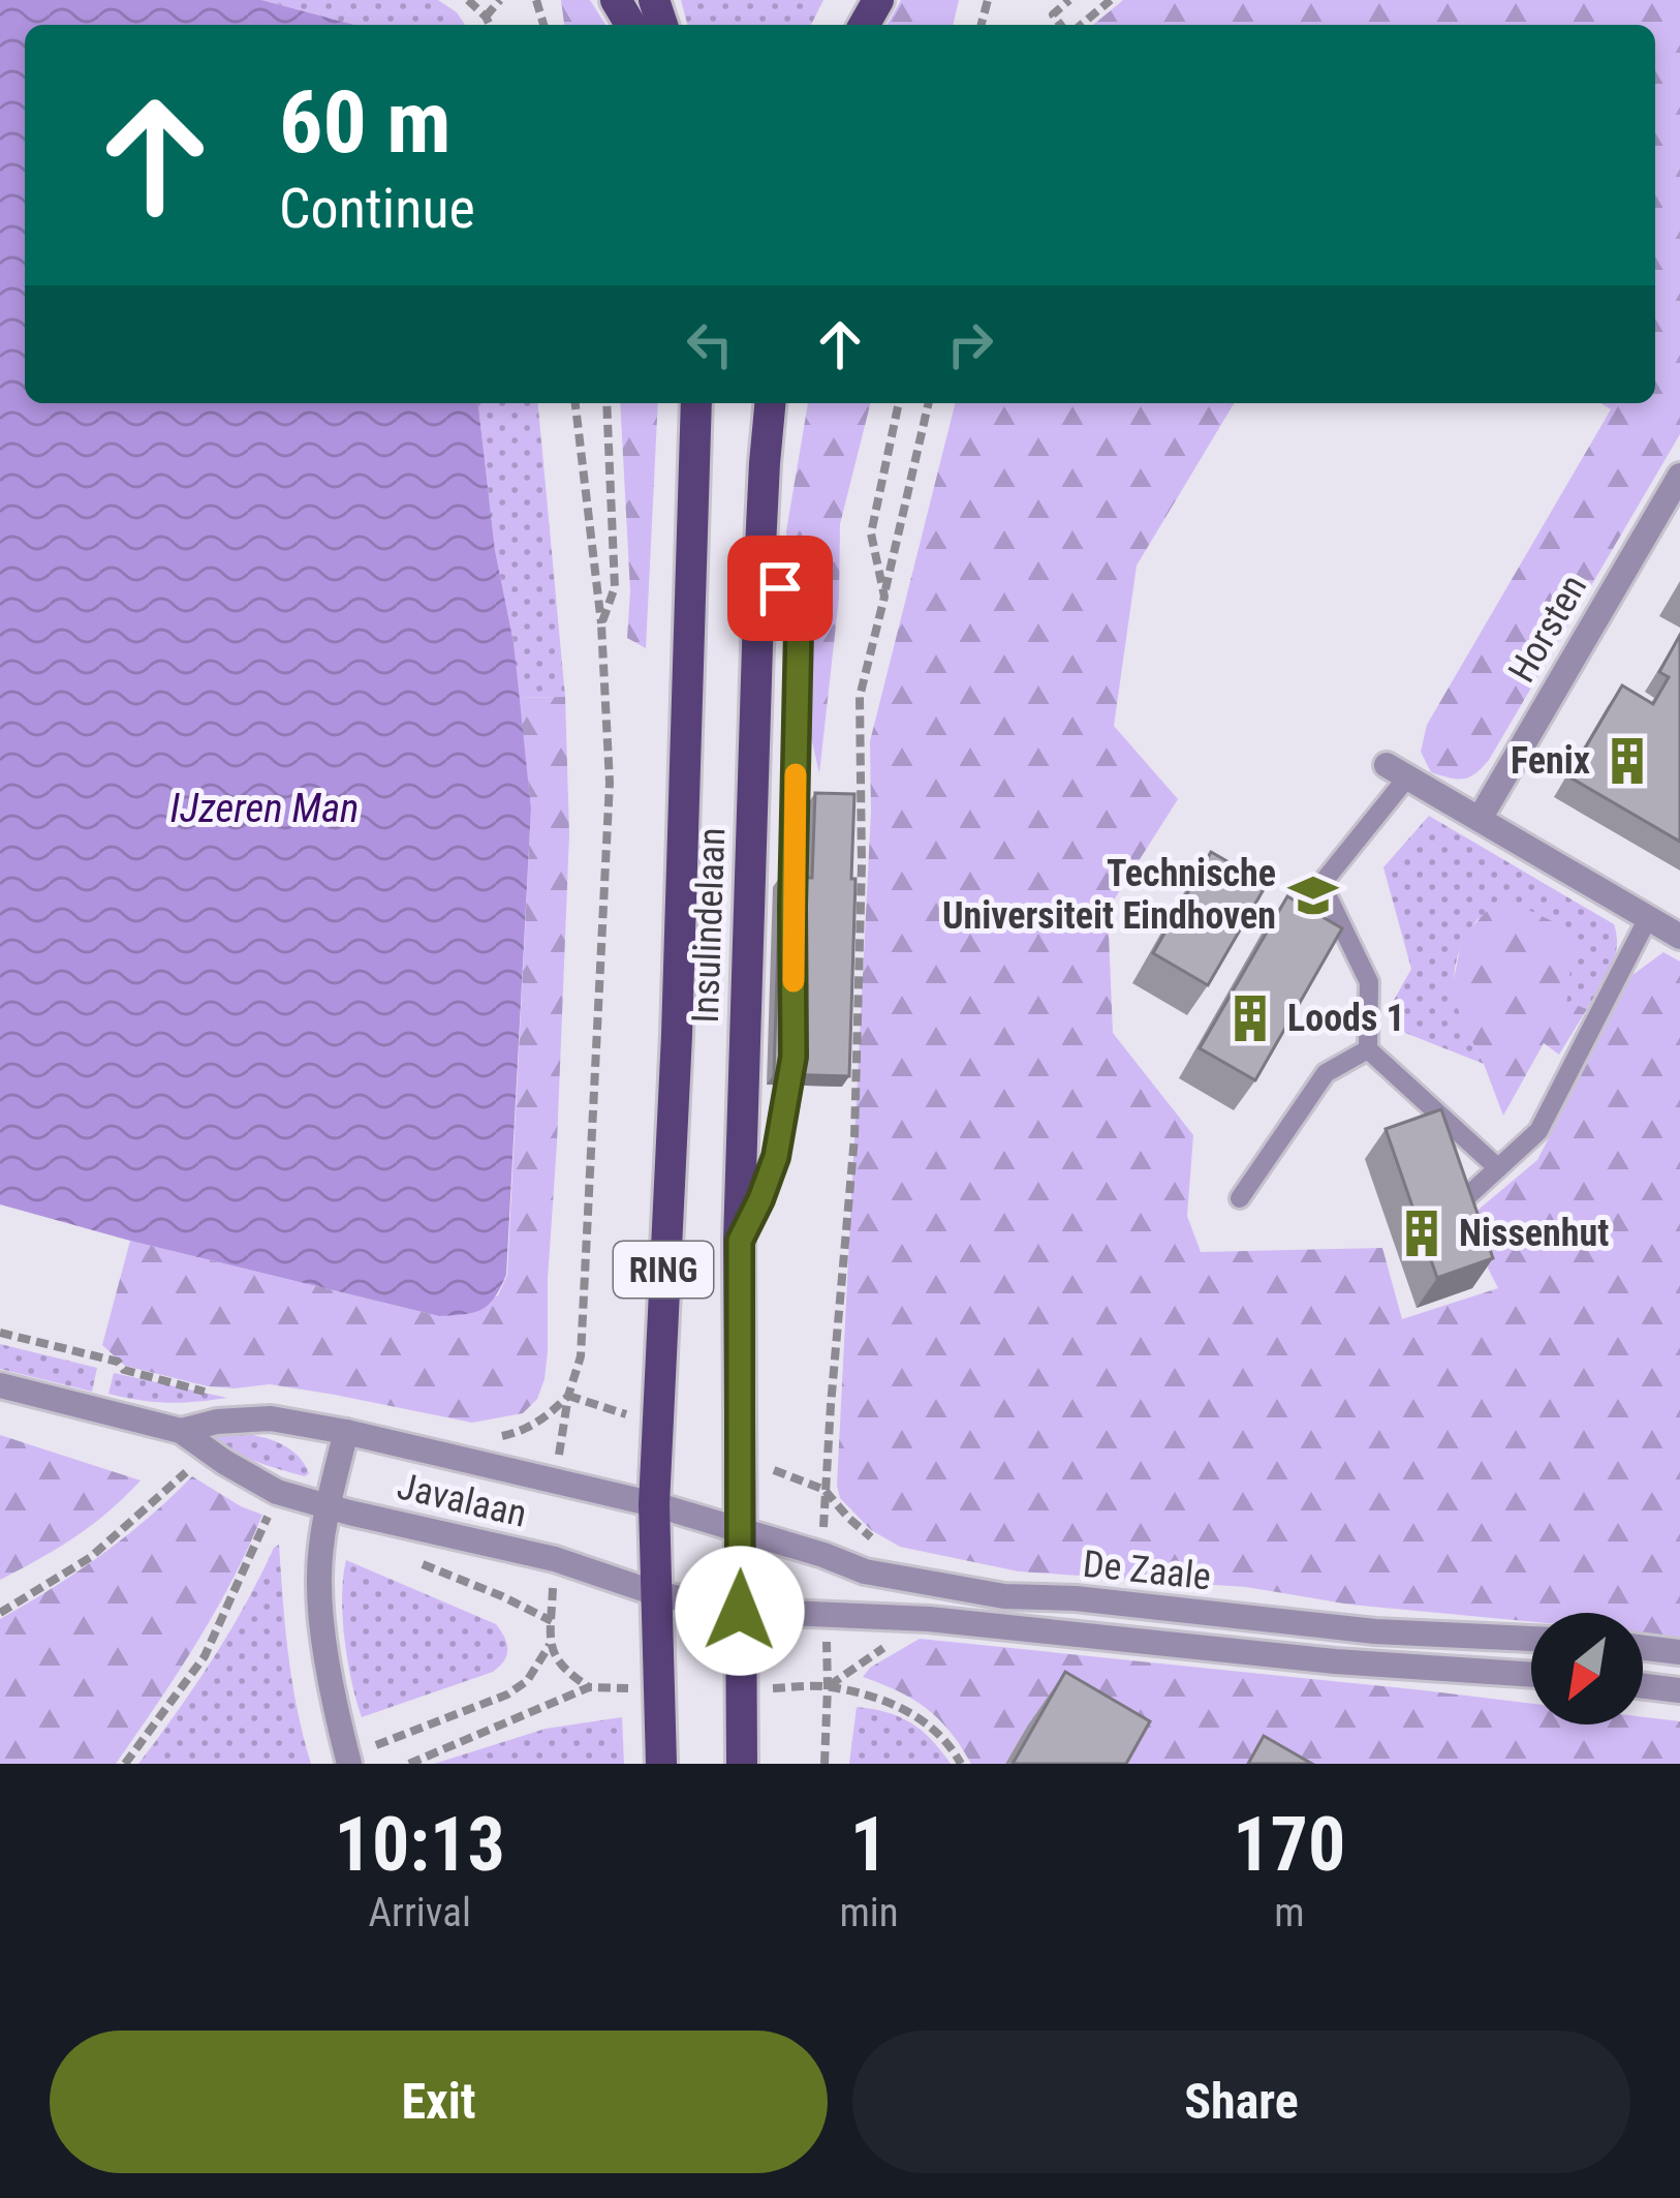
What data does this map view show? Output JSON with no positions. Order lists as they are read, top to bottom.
{
  "streets": {
    "main road": ["Insulindelaan", "RING"],
    "street": ["Horsten", "Javalaan", "De Zaale"]
  },
  "crossings": [
    ["Insulindelaan", "Javalaan"],
    ["Insulindelaan", "De Zaale"],
    ["Javalaan", "De Zaale"]
  ],
  "water": ["IJzeren Man"],
  "places": {
    "building": ["Fenix", "Loods 1", "Nissenhut"],
    "school or university": ["Technische Universiteit Eindhoven"]
  },
  "north": "bottom left",
  "page": {
    "turn": ["60 m", "Continue"],
    "eta": [
      "10:13",
      "Arrival",
      "1",
      "min",
      "170",
      "m"
    ],
    "buttons": ["Exit", "Share"]
  }
}
